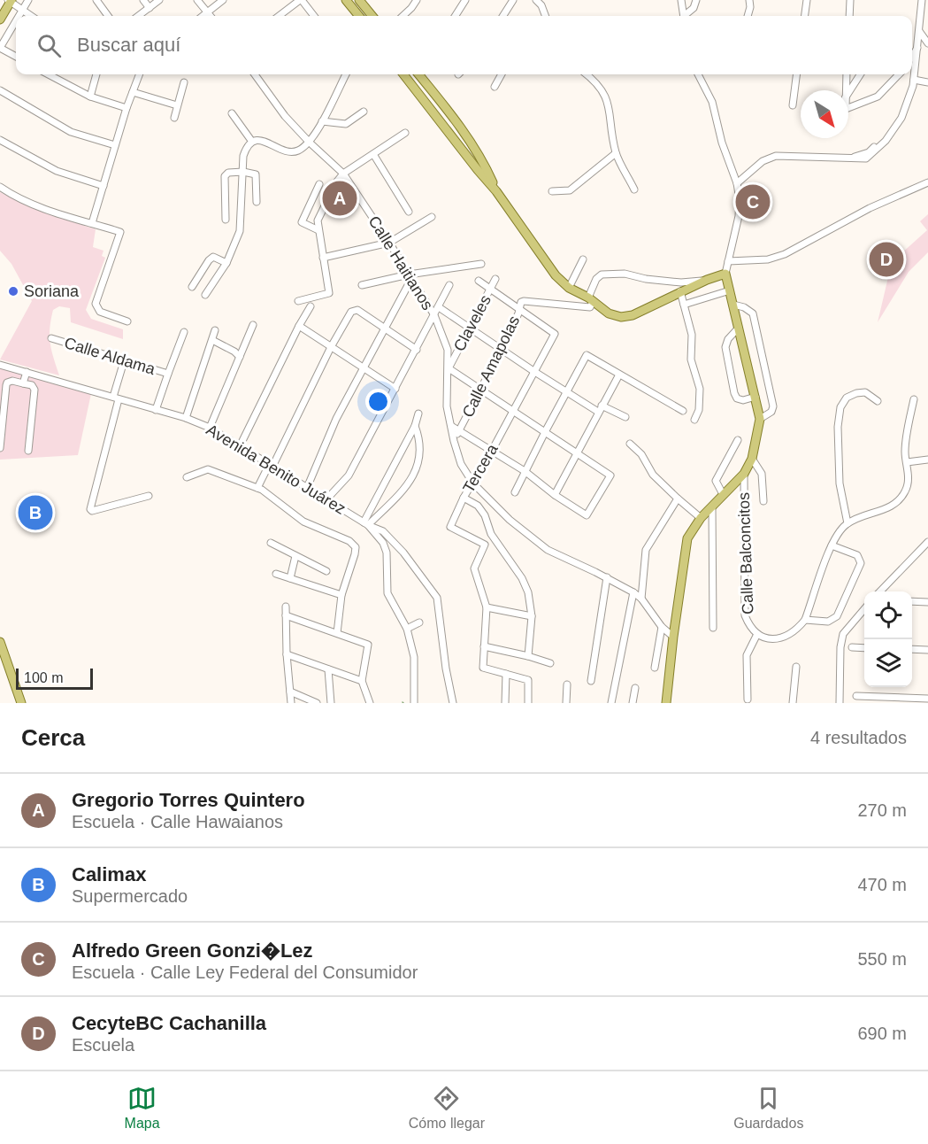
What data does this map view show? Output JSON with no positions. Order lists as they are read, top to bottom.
{
  "streets": {
    "street": [
      "Calle Haitianos",
      "Claveles",
      "Calle Aldama",
      "Calle Amapolas",
      "Tercera",
      "Avenida Benito Juárez",
      "Calle Balconcitos"
    ]
  },
  "crossings": [
    ["Calle Haitianos", "Claveles"],
    ["Calle Haitianos", "Calle Amapolas"],
    ["Calle Haitianos", "Tercera"]
  ],
  "places": ["Soriana"],
  "scale_bar": "100 m",
  "north": "bottom right",
  "page": {
    "search": "Buscar aquí",
    "pins": [
      "A",
      "C",
      "D",
      "B"
    ],
    "scale": "100 m",
    "heading": ["Cerca", "4 resultados"],
    "list": [
      {
        "mark": "A",
        "name": "Gregorio Torres Quintero",
        "note": "Escuela · Calle Hawaianos",
        "value": "270 m"
      },
      {
        "mark": "B",
        "name": "Calimax",
        "note": "Supermercado",
        "value": "470 m"
      },
      {
        "mark": "C",
        "name": "Alfredo Green Gonzi�Lez",
        "note": "Escuela · Calle Ley Federal del Consumidor",
        "value": "550 m"
      },
      {
        "mark": "D",
        "name": "CecyteBC Cachanilla",
        "note": "Escuela",
        "value": "690 m"
      }
    ],
    "nav": ["Mapa", "Cómo llegar", "Guardados"]
  }
}
